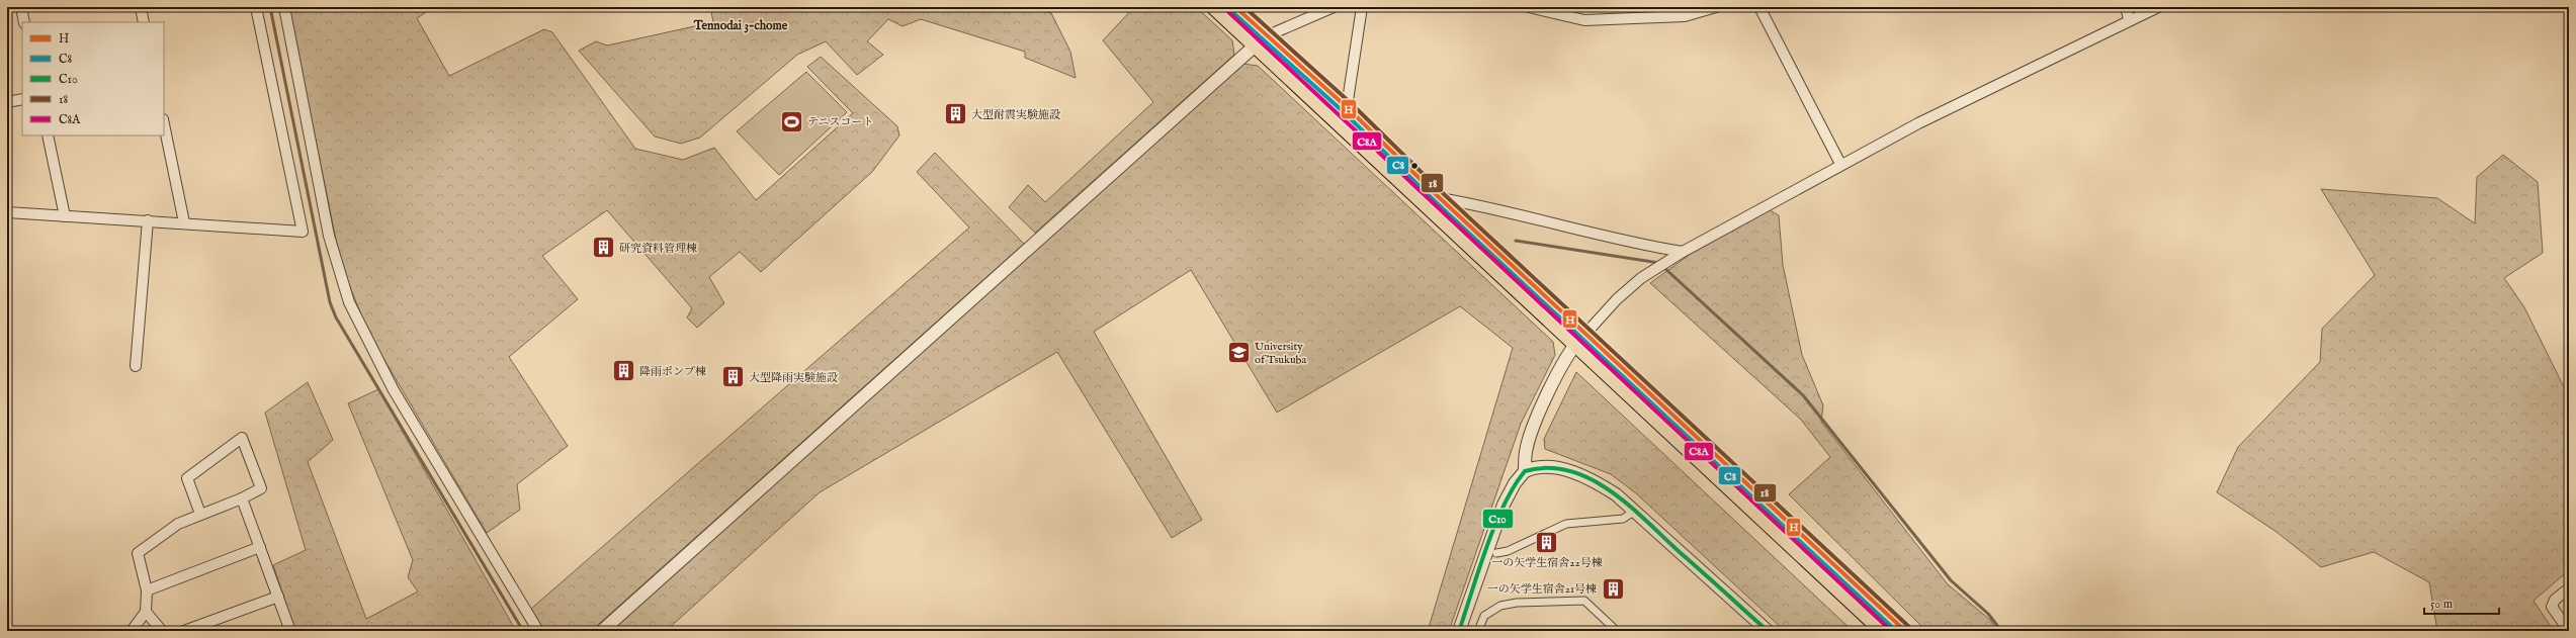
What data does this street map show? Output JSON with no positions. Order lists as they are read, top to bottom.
{
  "districts": ["Tennodai 3-chome"],
  "places": {
    "building": [
      "大型耐震実験施設",
      "研究資料管理棟",
      "降雨ポンプ棟",
      "大型降雨実験施設",
      "一の矢学生宿舎22号棟",
      "一の矢学生宿舎21号棟"
    ],
    "sports": ["テニスコート"],
    "school or university": ["University of Tsukuba"]
  },
  "lines": [
    "transit line H",
    "transit line 18",
    "transit line C8A",
    "transit line C8",
    "transit line C10"
  ],
  "legend": [
    "H",
    "C8",
    "C10",
    "18",
    "C8A"
  ],
  "scale_bar": "50 m"
}
